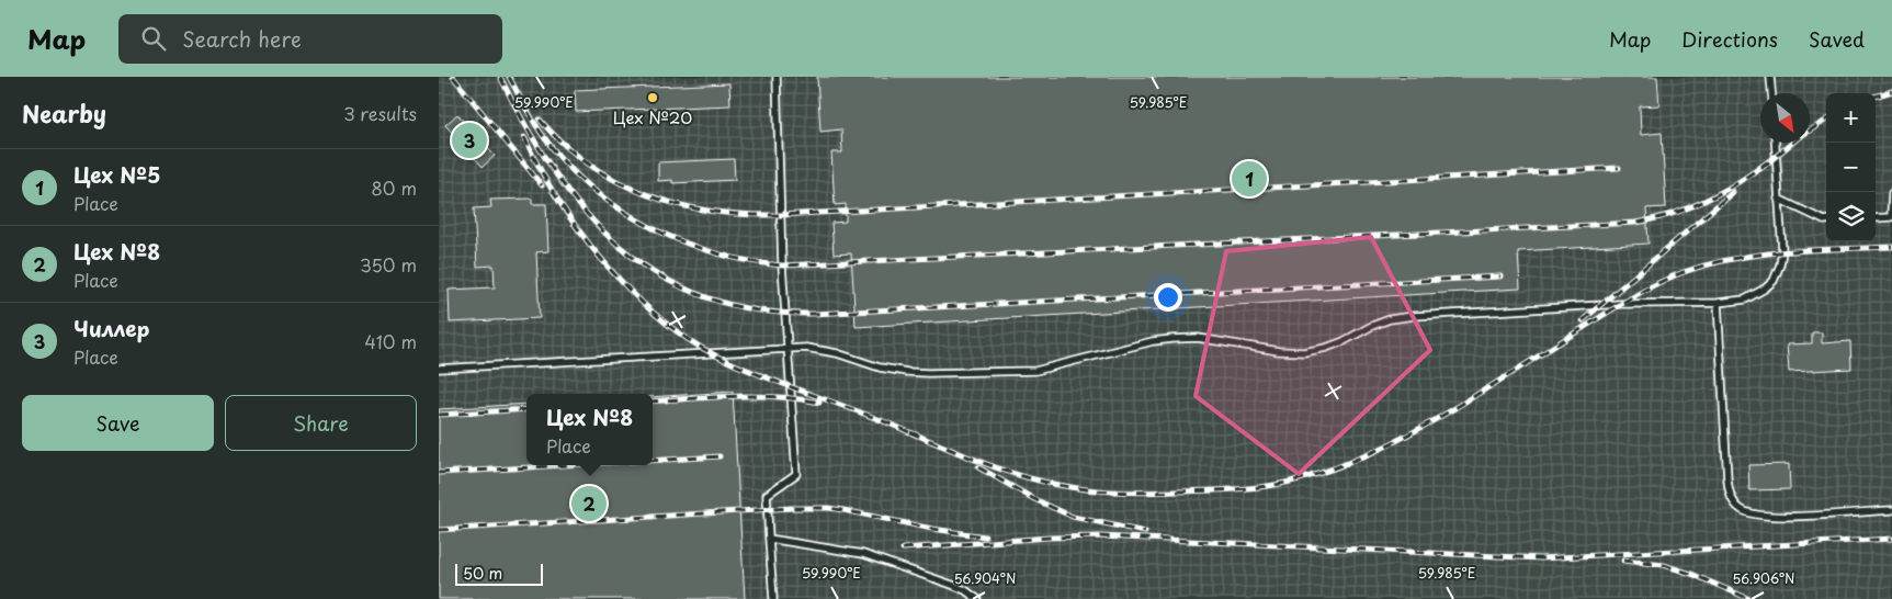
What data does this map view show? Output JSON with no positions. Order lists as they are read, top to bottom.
{
  "places": ["Цех №20"],
  "scale_bar": "50 m",
  "north": "bottom right",
  "page": {
    "header": "Map",
    "search": "Search here",
    "nav": ["Map", "Directions", "Saved"],
    "heading": ["Nearby", "3 results"],
    "map_buttons": ["+", "−"],
    "pins": ["3", "1", "2"],
    "list": [
      {
        "mark": "1",
        "name": "Цех №5",
        "note": "Place",
        "value": "80 m"
      },
      {
        "mark": "2",
        "name": "Цех №8",
        "note": "Place",
        "value": "350 m"
      },
      {
        "mark": "3",
        "name": "Чиллер",
        "note": "Place",
        "value": "410 m"
      }
    ],
    "buttons": ["Save", "Share"],
    "popup": ["Цех №8", "Place"],
    "scale": "50 m"
  },
  "coordinates": [
    "59.990°E",
    "59.985°E",
    "56.904°N",
    "56.906°N"
  ]
}
